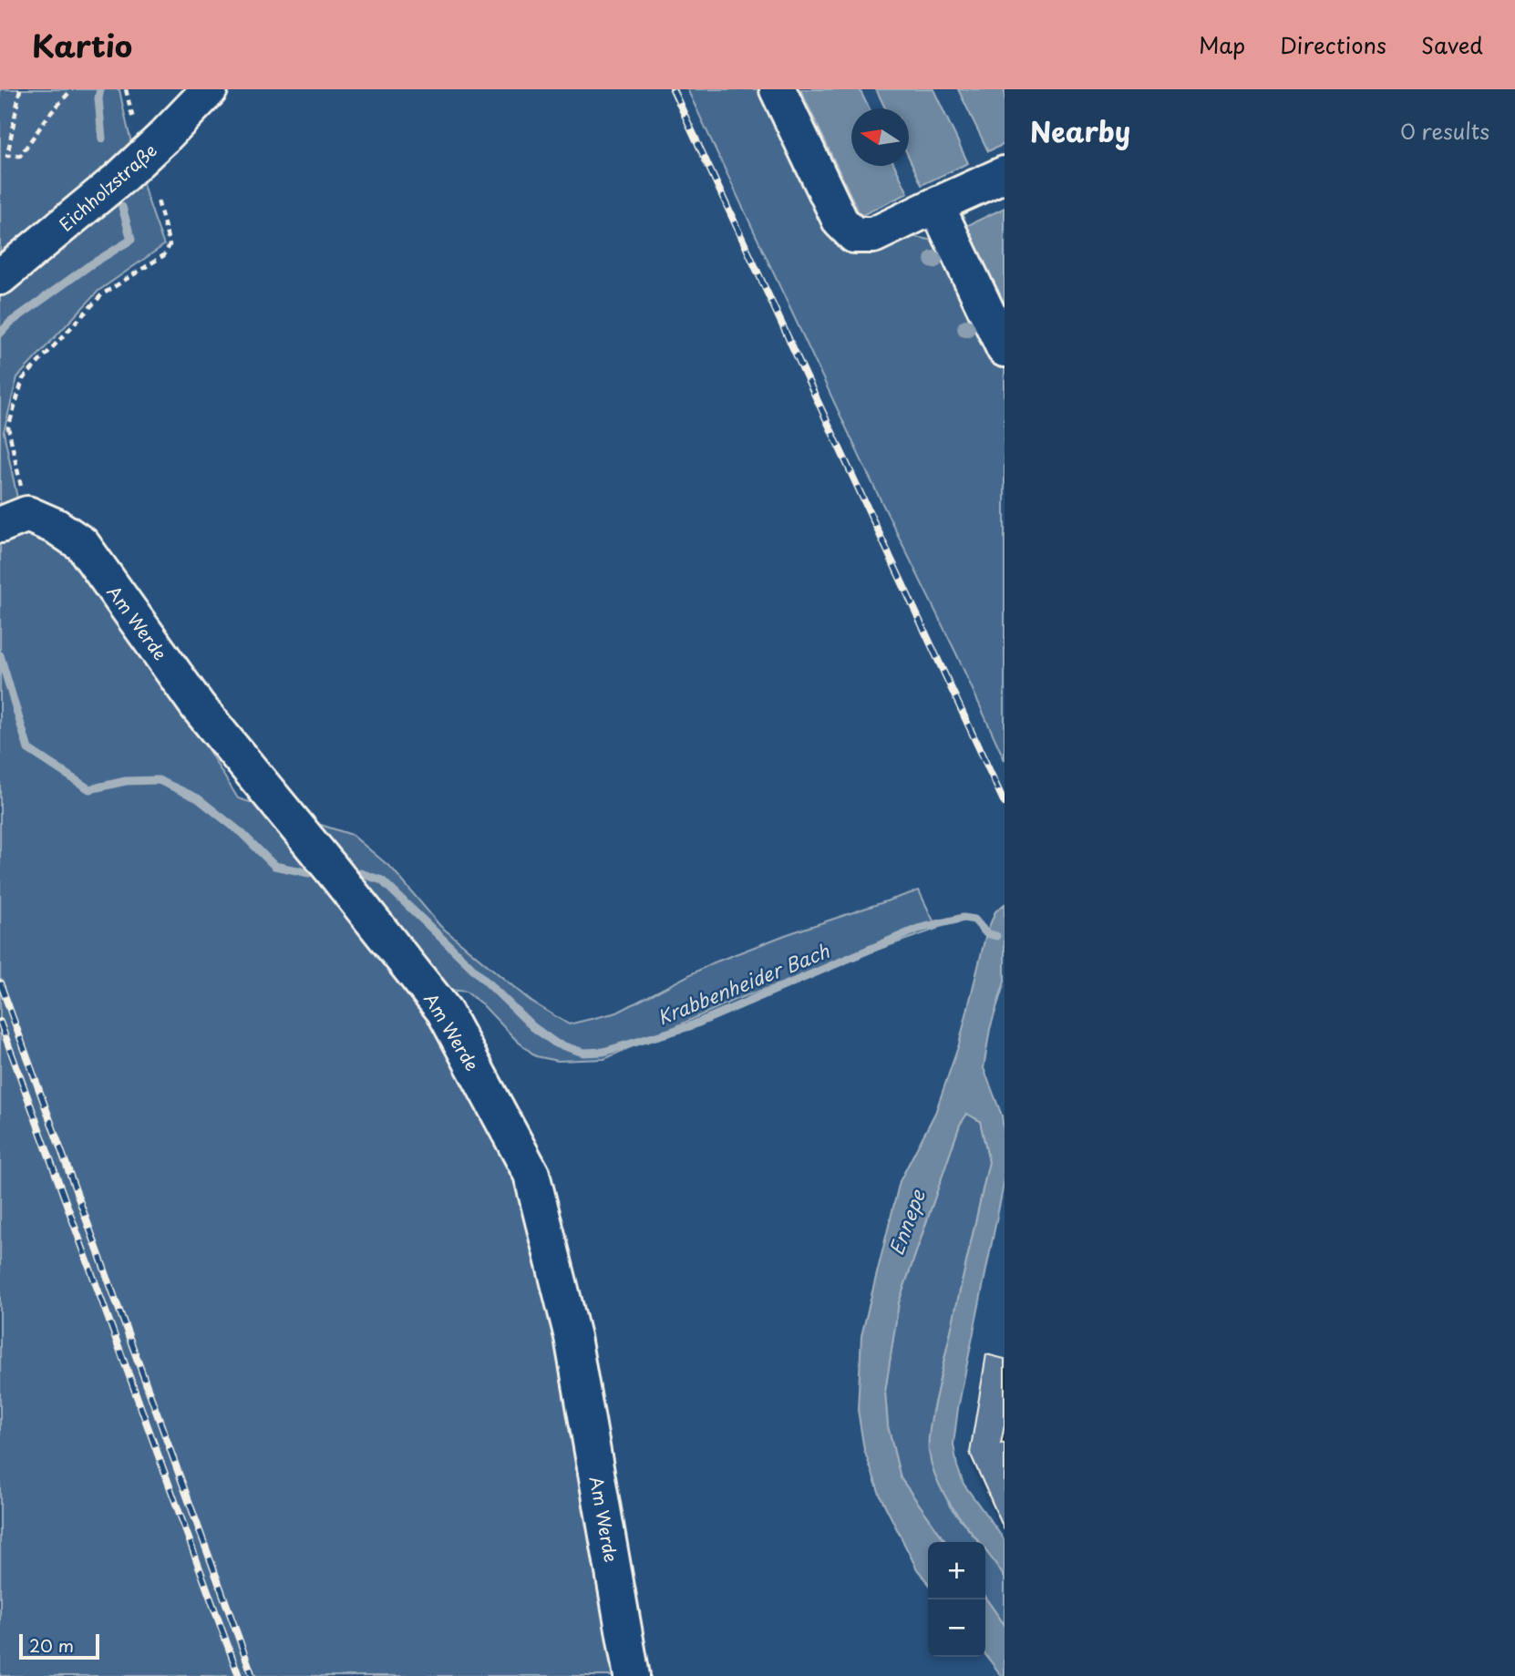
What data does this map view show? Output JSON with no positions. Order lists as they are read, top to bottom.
{
  "streets": {
    "street": ["Eichholzstraße", "Am Werde"]
  },
  "water": ["Krabbenheider Bach", "Ennepe"],
  "scale_bar": "20 m",
  "north": "left",
  "page": {
    "header": "Kartio",
    "nav": ["Map", "Directions", "Saved"],
    "heading": ["Nearby", "0 results"],
    "map_buttons": ["+", "−"],
    "scale": "20 m"
  }
}
